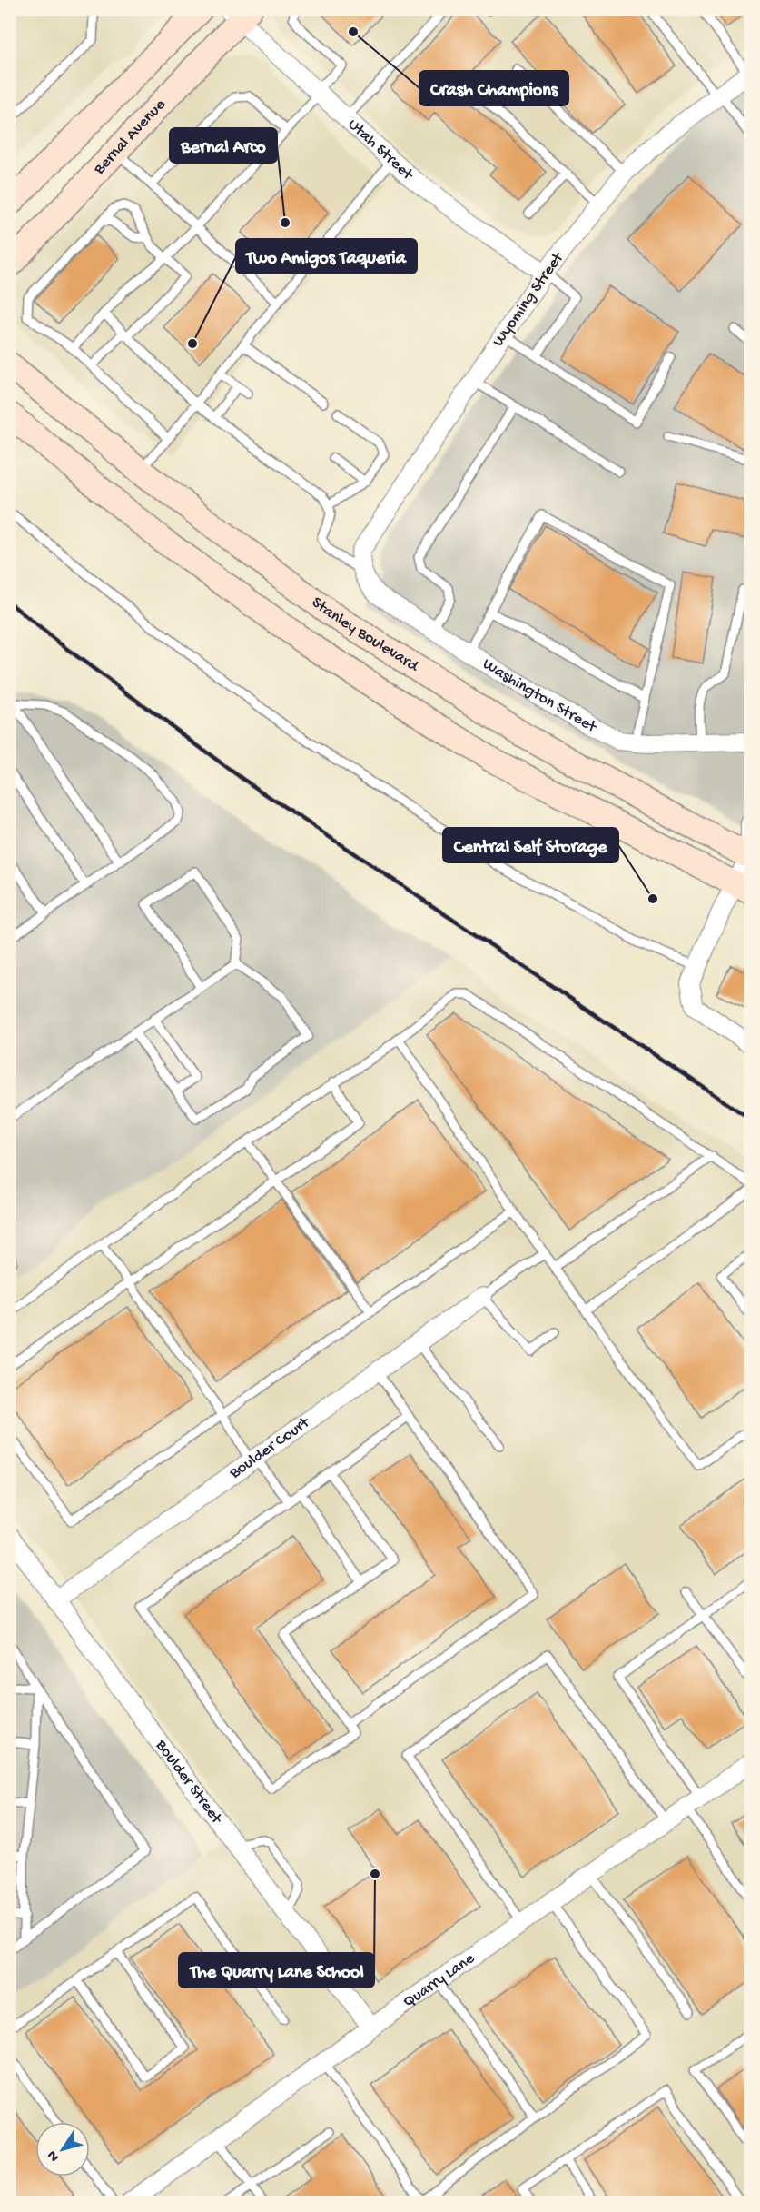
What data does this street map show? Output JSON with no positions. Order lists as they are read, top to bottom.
{
  "streets": {
    "main road": ["Bernal Avenue", "Stanley Boulevard"],
    "street": [
      "Utah Street",
      "Wyoming Street",
      "Washington Street",
      "Boulder Court",
      "Boulder Street",
      "Quarry Lane"
    ]
  },
  "crossings": [
    ["Bernal Avenue", "Utah Street"],
    ["Utah Street", "Wyoming Street"],
    ["Wyoming Street", "Washington Street"],
    ["Boulder Court", "Boulder Street"],
    ["Boulder Street", "Quarry Lane"]
  ],
  "places": [
    "Crash Champions",
    "Bernal Arco",
    "Two Amigos Taqueria",
    "Central Self Storage",
    "The Quarry Lane School"
  ],
  "north": "bottom left"
}
